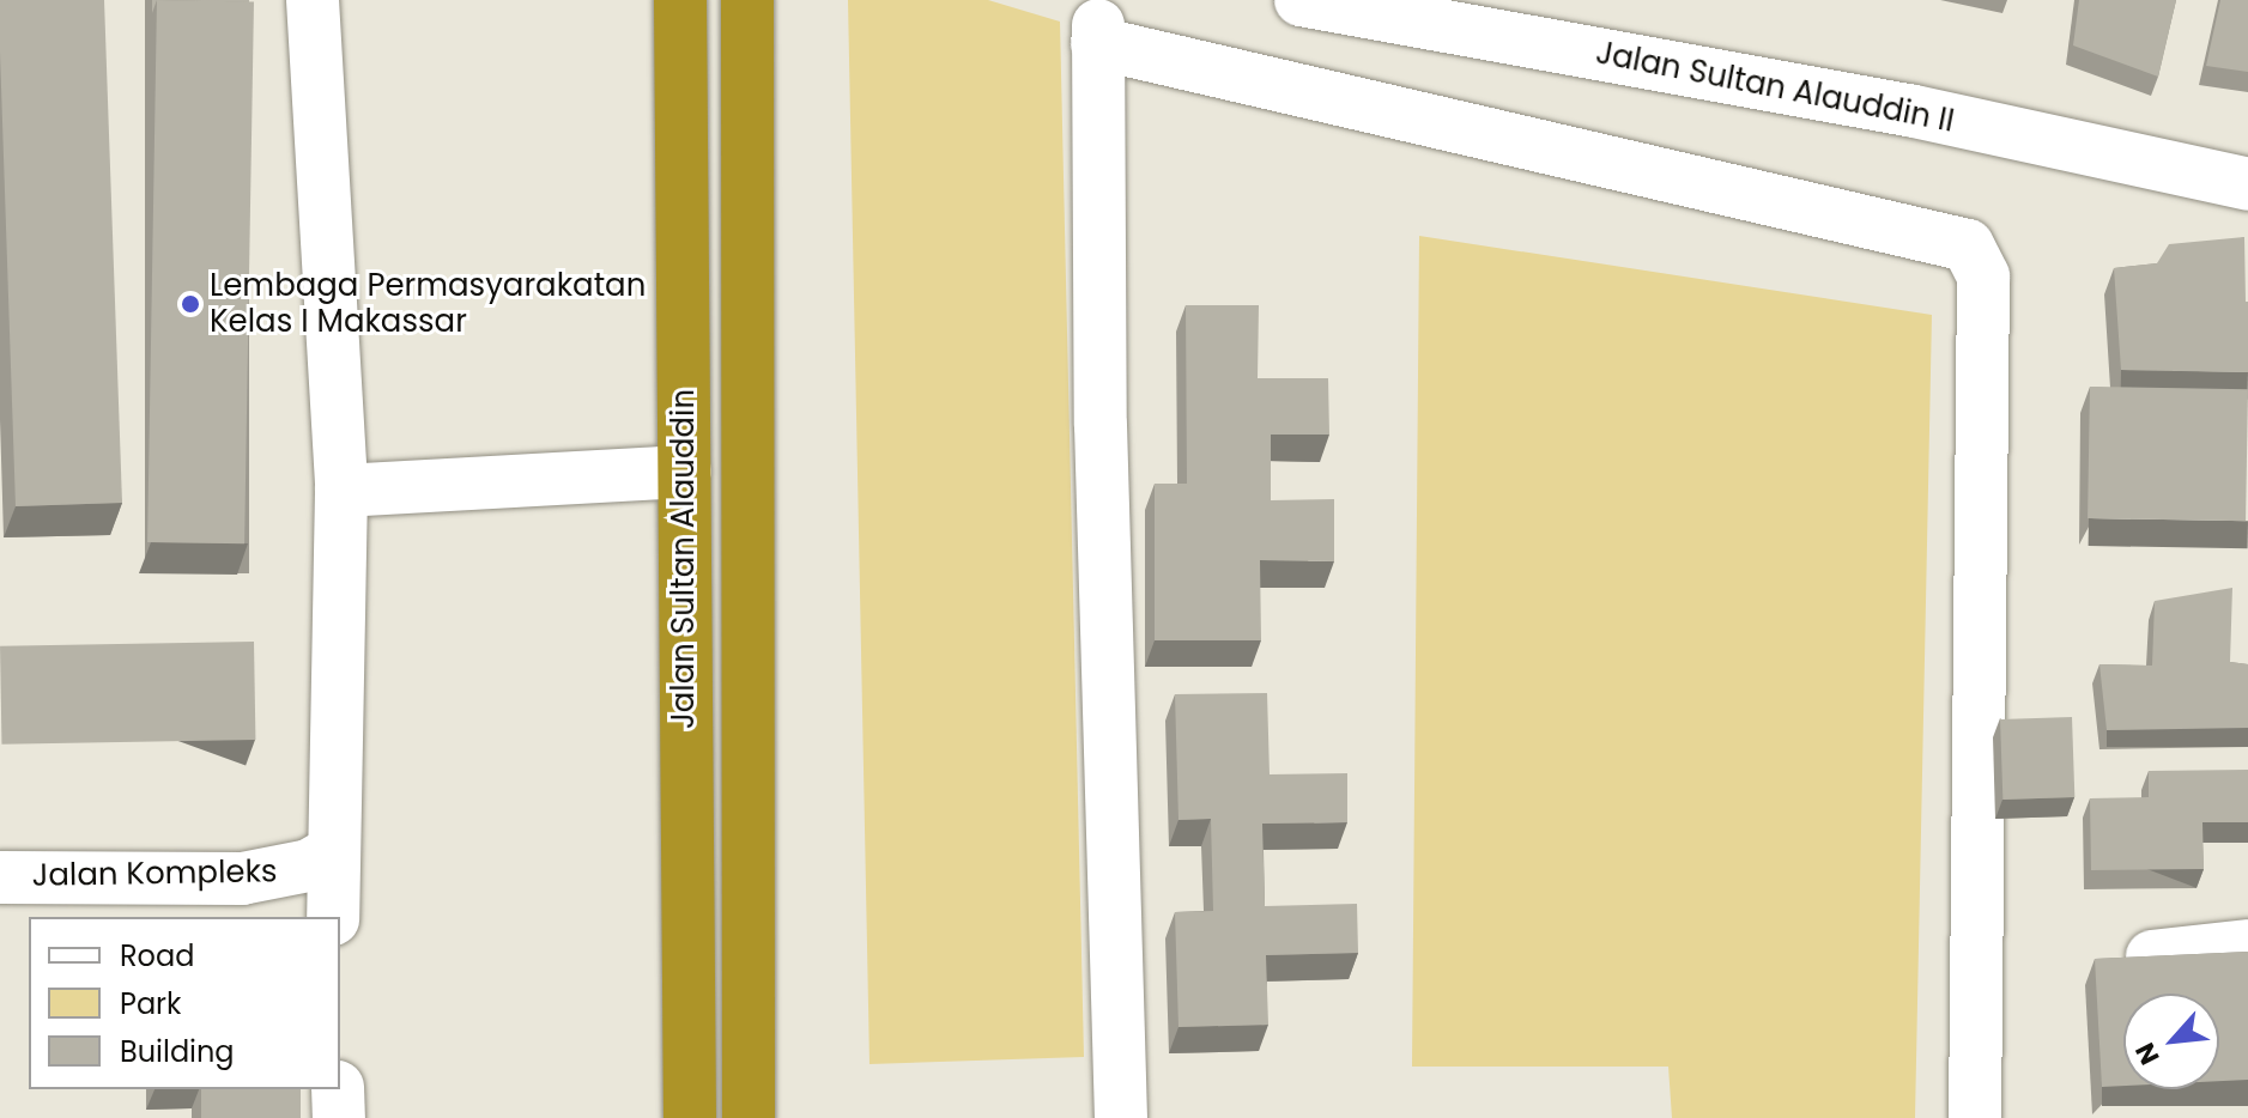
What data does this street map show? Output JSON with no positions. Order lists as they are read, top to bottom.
{
  "streets": {
    "highway": ["Jalan Sultan Alauddin"],
    "street": ["Jalan Sultan Alauddin II", "Jalan Kompleks"]
  },
  "places": ["Lembaga Permasyarakatan Kelas I Makassar"],
  "legend": ["Road", "Park", "Building"],
  "north": "bottom left"
}
